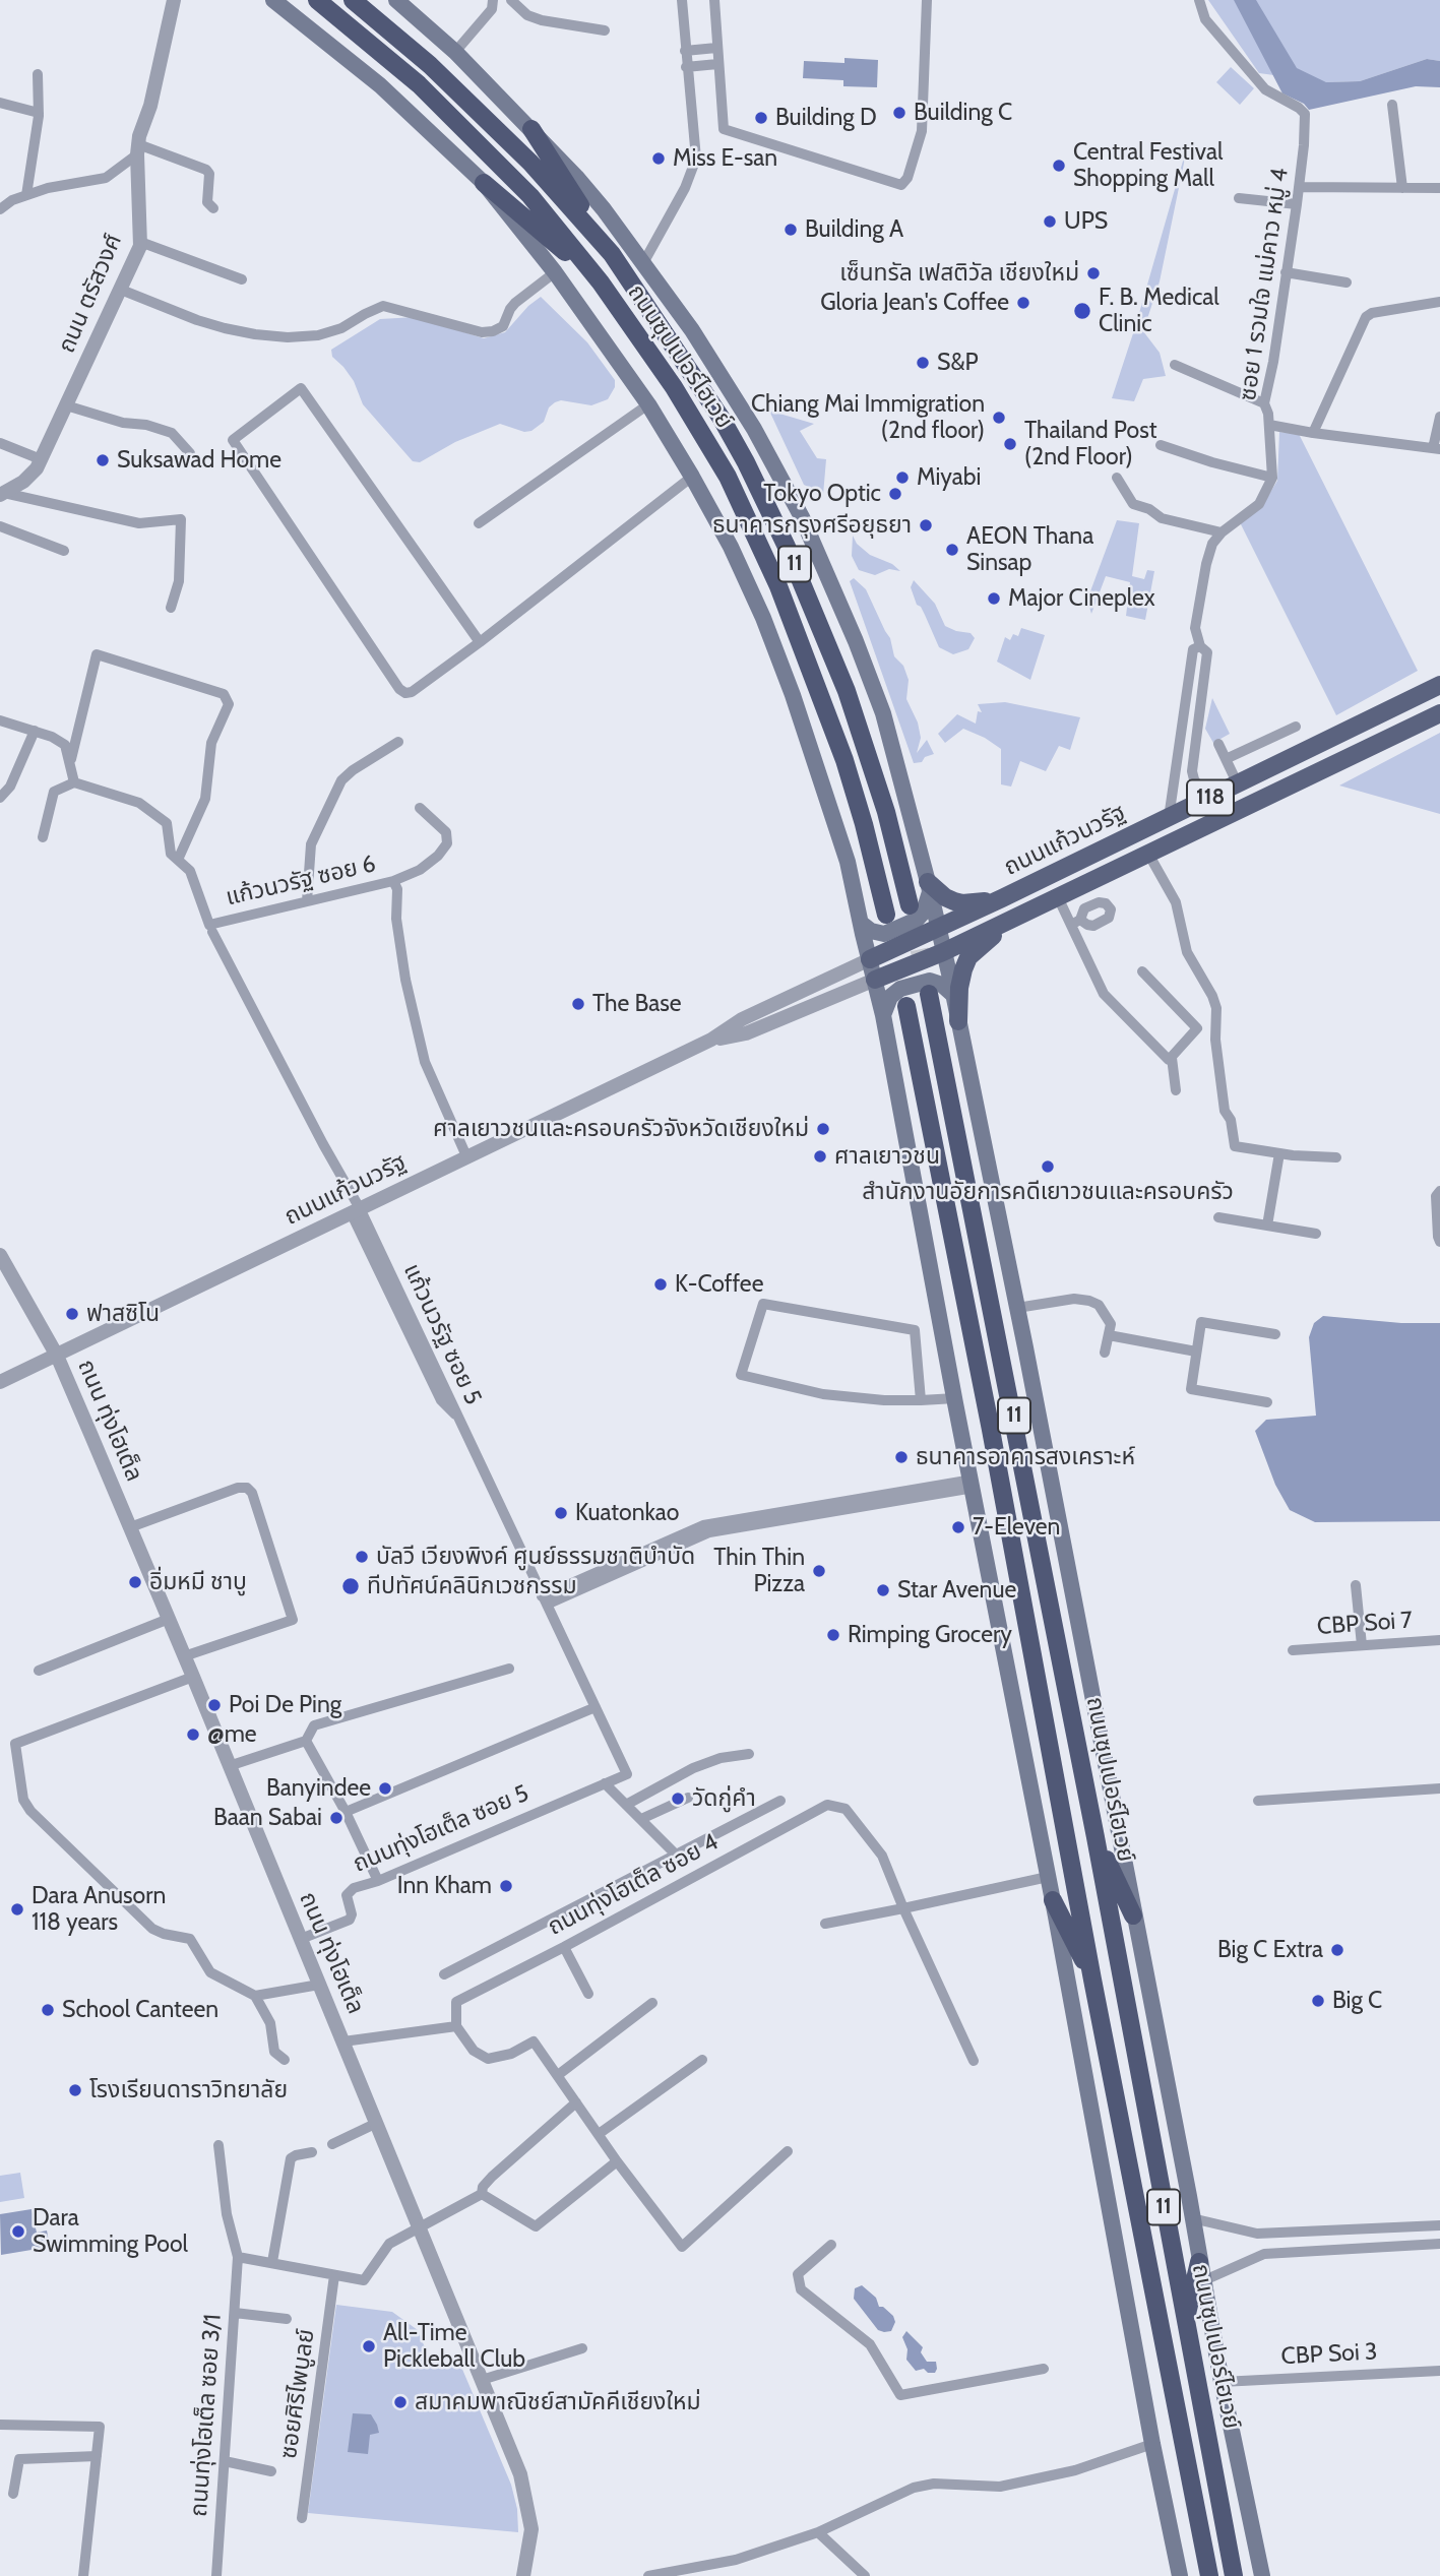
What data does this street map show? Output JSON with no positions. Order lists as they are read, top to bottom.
{
  "streets": {
    "highway": ["ถนนซุปเปอร์ไฮเวย์", "11"],
    "main road": ["118", "ถนนแก้วนวรัฐ"],
    "street": [
      "ซอย 1 รวมใจ แม่คาว หมู่ 4",
      "ถนน ตรัสวงศ์",
      "แก้วนวรัฐ ซอย 6",
      "แก้วนวรัฐ ซอย 5",
      "ถนน ทุ่งโฮเต็ล",
      "CBP Soi 7",
      "ถนนทุ่งโฮเต็ล ซอย 5",
      "ถนนทุ่งโฮเต็ล ซอย 4",
      "CBP Soi 3",
      "ซอยศิริไพบูลย์",
      "ถนนทุ่งโฮเต็ล ซอย 3/1"
    ]
  },
  "crossings": [
    ["ถนนแก้วนวรัฐ", "แก้วนวรัฐ ซอย 6"],
    ["ถนนแก้วนวรัฐ", "แก้วนวรัฐ ซอย 5"],
    ["ถนนแก้วนวรัฐ", "ถนน ทุ่งโฮเต็ล"],
    ["แก้วนวรัฐ ซอย 5", "ถนนทุ่งโฮเต็ล ซอย 5"],
    ["ถนน ทุ่งโฮเต็ล", "ถนนทุ่งโฮเต็ล ซอย 5"]
  ],
  "places": [
    "Building C",
    "Building D",
    "Miss E-san",
    "Central Festival Shopping Mall",
    "UPS",
    "Building A",
    "เซ็นทรัล เฟสติวัล เชียงใหม่",
    "Gloria Jean's Coffee",
    "F. B. Medical Clinic",
    "S&P",
    "Chiang Mai Immigration (2nd floor)",
    "Thailand Post (2nd Floor)",
    "Suksawad Home",
    "Miyabi",
    "Tokyo Optic",
    "ธนาคารกรุงศรีอยุธยา",
    "AEON Thana Sinsap",
    "Major Cineplex",
    "The Base",
    "ศาลเยาวชนและครอบครัวจังหวัดเชียงใหม่",
    "ศาลเยาวชน",
    "สำนักงานอัยการคดีเยาวชนและครอบครัว",
    "K-Coffee",
    "ฟาสซิโน",
    "ธนาคารอาคารสงเคราะห์",
    "Kuatonkao",
    "7-Eleven",
    "บัลวี เวียงพิงค์ ศูนย์ธรรมชาติบำบัด",
    "Thin Thin Pizza",
    "อิ่มหมี ชาบู",
    "ทีปทัศน์คลินิกเวชกรรม",
    "Star Avenue",
    "Rimping Grocery",
    "Poi De Ping",
    "@me",
    "Banyindee",
    "วัดกู่คำ",
    "Baan Sabai",
    "Inn Kham",
    "Dara Anusorn 118 years",
    "Big C Extra",
    "Big C",
    "School Canteen",
    "โรงเรียนดาราวิทยาลัย",
    "Dara Swimming Pool",
    "All-Time Pickleball Club",
    "สมาคมพาณิชย์สามัคคีเชียงใหม่"
  ]
}
